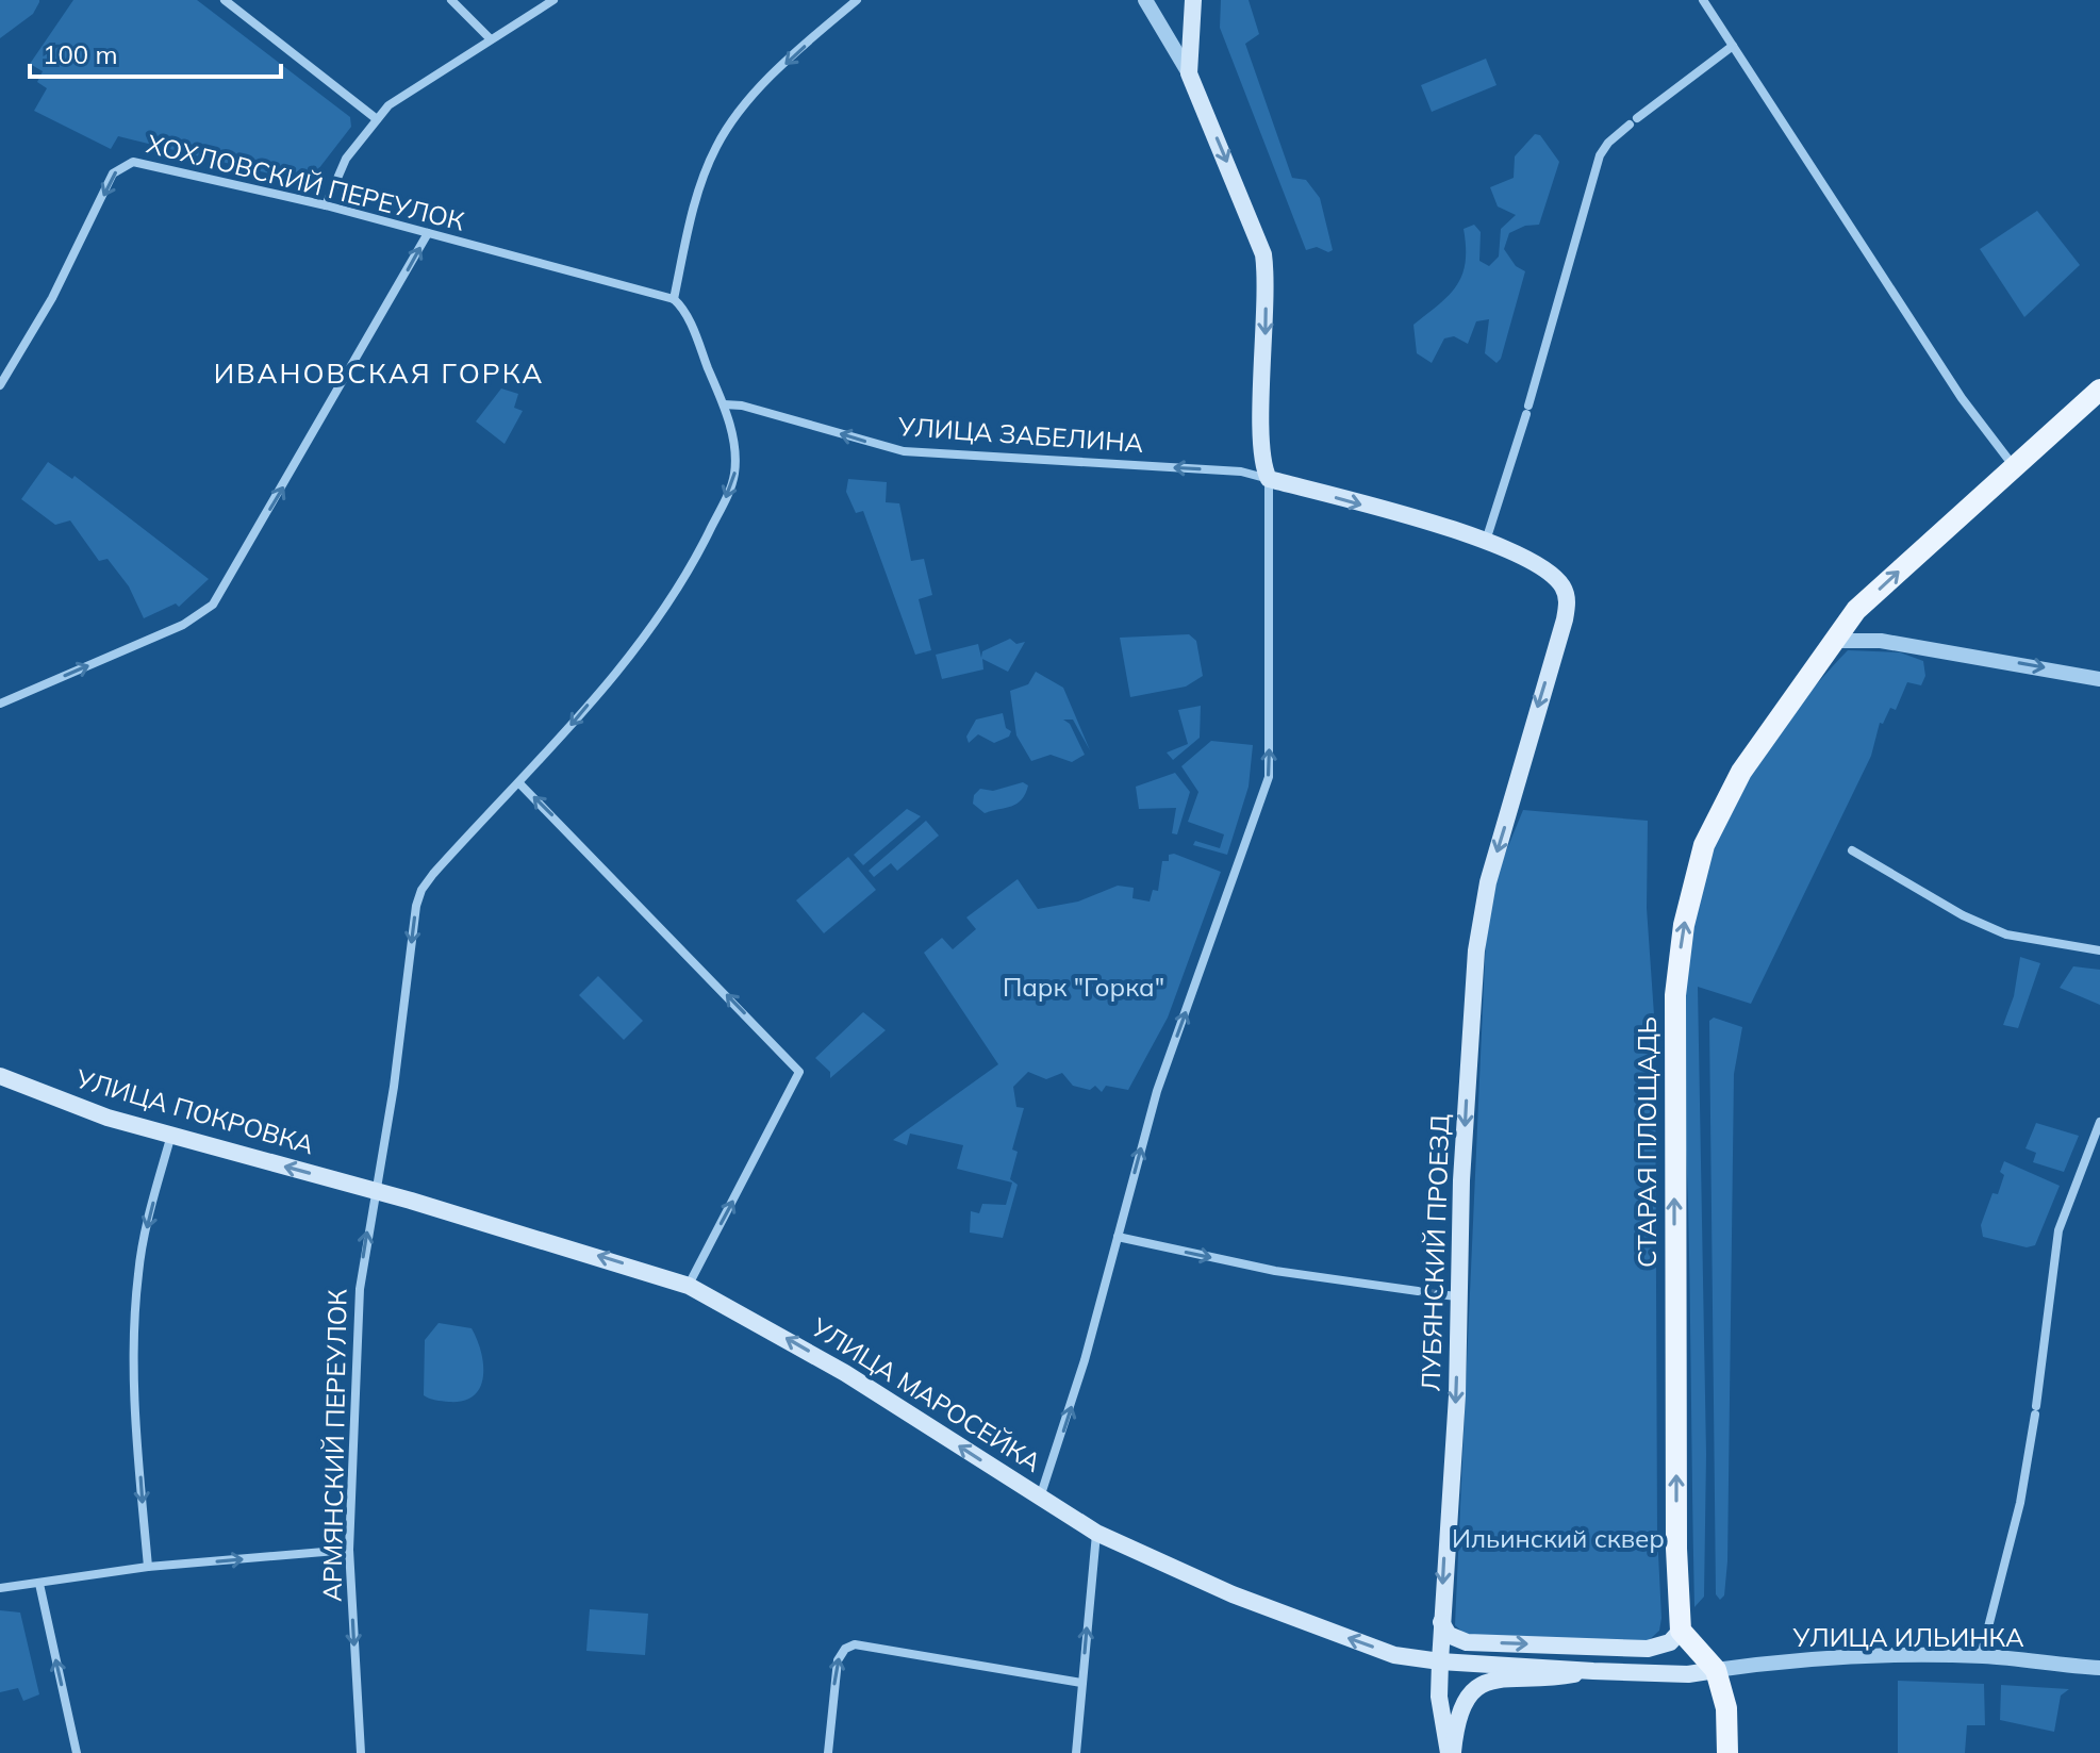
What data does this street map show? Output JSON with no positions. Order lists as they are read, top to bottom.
{
  "streets": {
    "main road": [
      "УЛИЦА ПОКРОВКА",
      "СТАРАЯ ПЛОЩАДЬ",
      "ЛУБЯНСКИЙ ПРОЕЗД",
      "УЛИЦА МАРОСЕЙКА"
    ],
    "street": [
      "ХОХЛОВСКИЙ ПЕРЕУЛОК",
      "УЛИЦА ЗАБЕЛИНА",
      "АРМЯНСКИЙ ПЕРЕУЛОК",
      "УЛИЦА ИЛЬИНКА"
    ]
  },
  "crossings": [
    ["ХОХЛОВСКИЙ ПЕРЕУЛОК", "АРМЯНСКИЙ ПЕРЕУЛОК"],
    ["УЛИЦА ЗАБЕЛИНА", "АРМЯНСКИЙ ПЕРЕУЛОК"],
    ["УЛИЦА ПОКРОВКА", "УЛИЦА МАРОСЕЙКА"],
    ["УЛИЦА ПОКРОВКА", "АРМЯНСКИЙ ПЕРЕУЛОК"],
    ["ЛУБЯНСКИЙ ПРОЕЗД", "УЛИЦА МАРОСЕЙКА"],
    ["УЛИЦА МАРОСЕЙКА", "АРМЯНСКИЙ ПЕРЕУЛОК"]
  ],
  "one_way": [
    "ХОХЛОВСКИЙ ПЕРЕУЛОК",
    "УЛИЦА ЗАБЕЛИНА",
    "УЛИЦА ПОКРОВКА",
    "СТАРАЯ ПЛОЩАДЬ",
    "ЛУБЯНСКИЙ ПРОЕЗД",
    "УЛИЦА МАРОСЕЙКА"
  ],
  "districts": ["ИВАНОВСКАЯ ГОРКА"],
  "parks": ["Парк \"Горка\"", "Ильинский сквер"],
  "scale_bar": "100 m"
}
